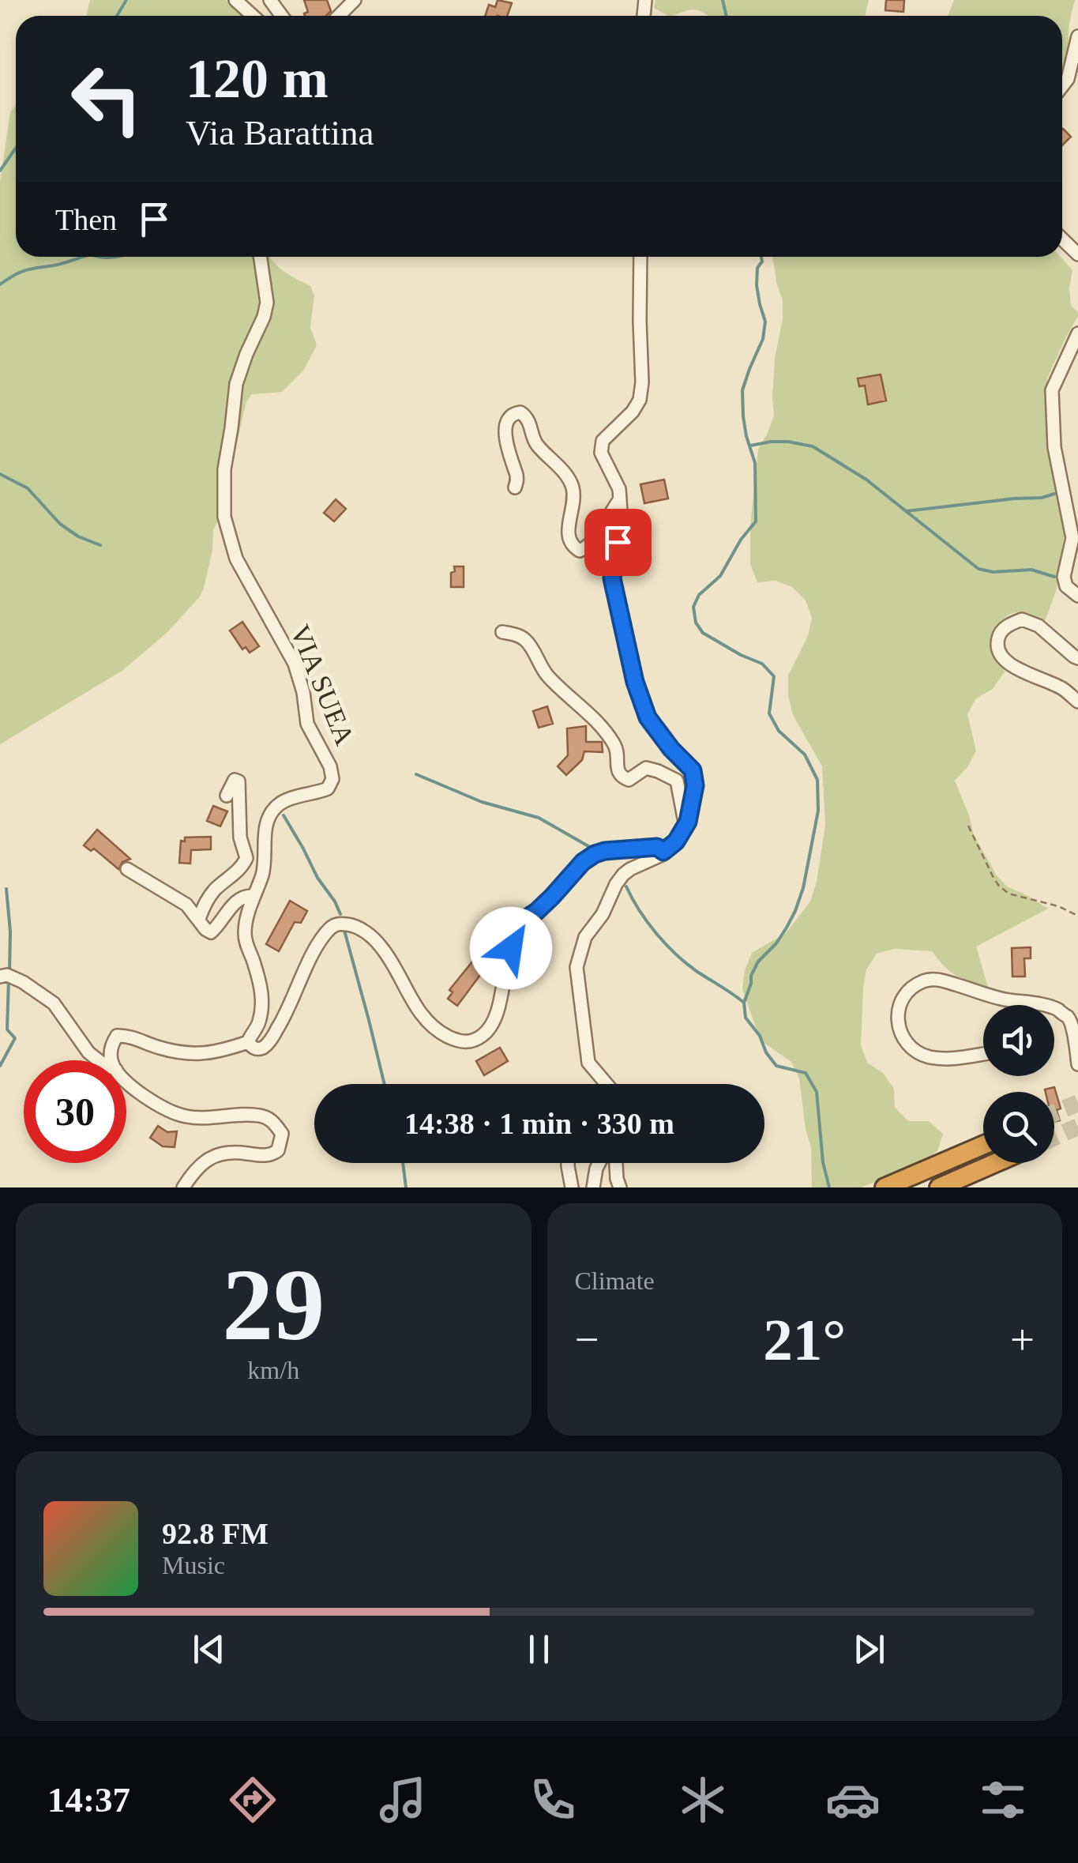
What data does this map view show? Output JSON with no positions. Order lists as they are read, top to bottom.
{
  "streets": {
    "street": ["VIA SUEA"]
  },
  "page": {
    "turn": ["120 m", "Via Barattina"],
    "then": "Then",
    "limit": "30",
    "trip": "14:38 · 1 min · 330 m",
    "tile": [
      ["29", "km/h"],
      "Climate"
    ],
    "heat": ["−", "21°", "+"],
    "song": ["92.8 FM", "Music"],
    "tabs": "14:37"
  }
}
